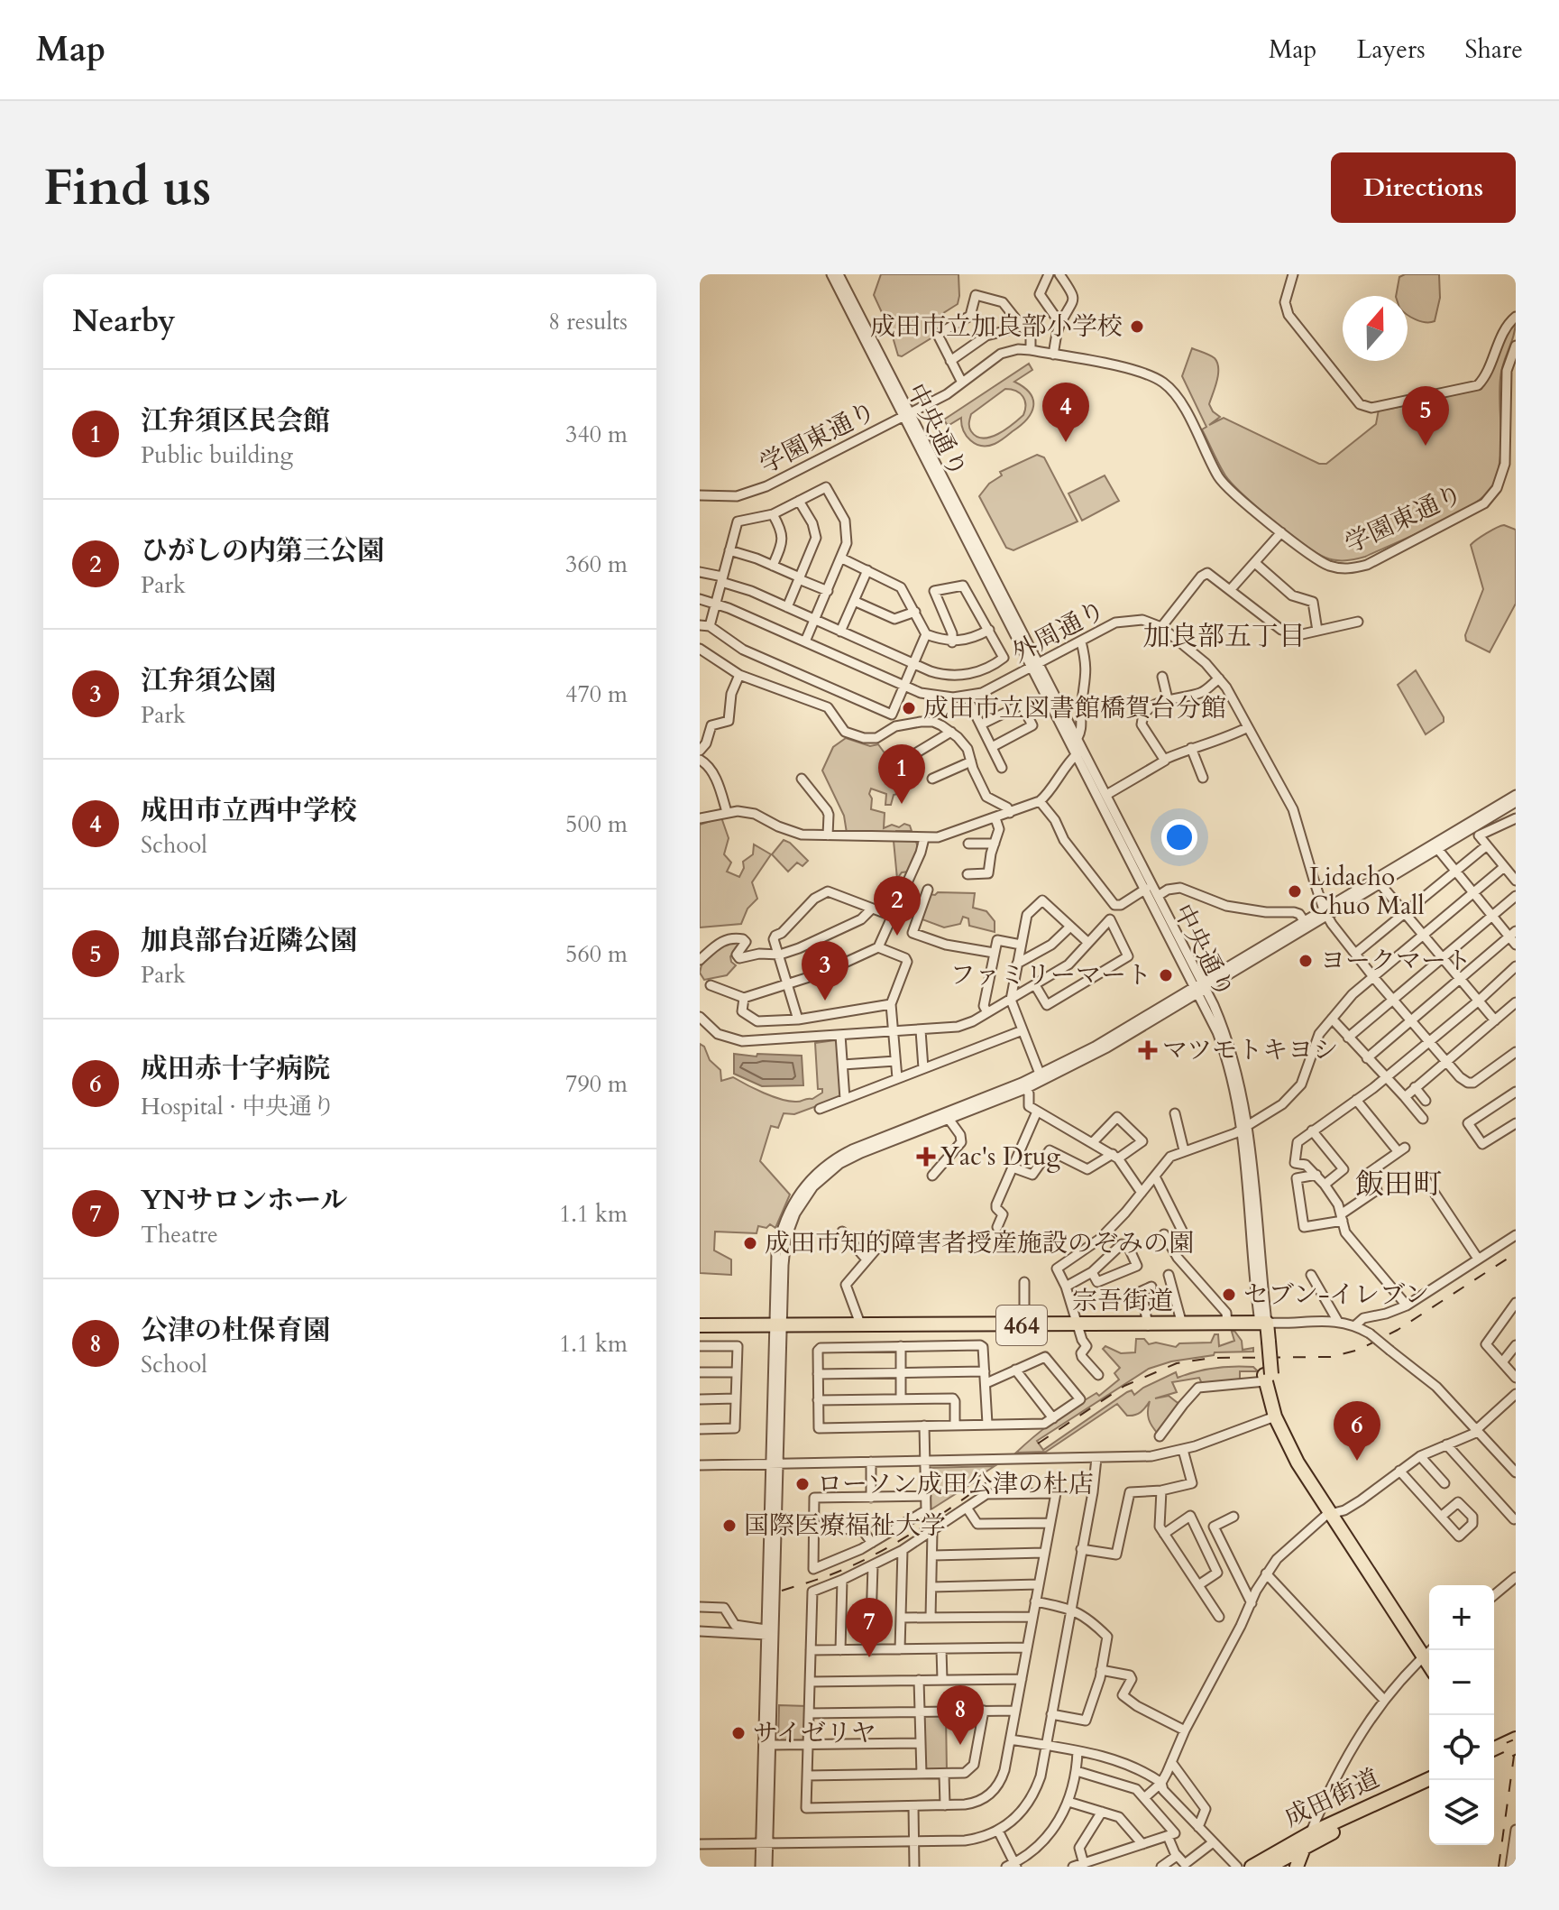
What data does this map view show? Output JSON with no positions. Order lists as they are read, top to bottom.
{
  "streets": {
    "highway": [
      "中央通り",
      "宗吾街道",
      "464",
      "成田街道"
    ],
    "street": ["学園東通り", "外周通り"]
  },
  "crossings": [
    ["中央通り", "学園東通り"],
    ["中央通り", "外周通り"],
    ["中央通り", "宗吾街道"]
  ],
  "districts": ["加良部五丁目", "飯田町"],
  "places": {
    "other": [
      "成田市立加良部小学校",
      "成田市立図書館橋賀台分館",
      "Lidacho Chuo Mall",
      "ヨークマート",
      "ファミリーマート",
      "成田市知的障害者授産施設のぞみの園",
      "セブン-イレブン",
      "ローソン成田公津の杜店",
      "国際医療福祉大学",
      "サイゼリヤ"
    ],
    "health": ["マツモトキヨシ", "Yac's Drug"]
  },
  "north": "top",
  "page": {
    "header": "Map",
    "nav": ["Map", "Layers", "Share"],
    "buttons": "Directions",
    "title": "Find us",
    "heading": ["Nearby", "8 results"],
    "list": [
      {
        "mark": "1",
        "name": "江弁須区民会館",
        "note": "Public building",
        "value": "340 m"
      },
      {
        "mark": "2",
        "name": "ひがしの内第三公園",
        "note": "Park",
        "value": "360 m"
      },
      {
        "mark": "3",
        "name": "江弁須公園",
        "note": "Park",
        "value": "470 m"
      },
      {
        "mark": "4",
        "name": "成田市立西中学校",
        "note": "School",
        "value": "500 m"
      },
      {
        "mark": "5",
        "name": "加良部台近隣公園",
        "note": "Park",
        "value": "560 m"
      },
      {
        "mark": "6",
        "name": "成田赤十字病院",
        "note": "Hospital · 中央通り",
        "value": "790 m"
      },
      {
        "mark": "7",
        "name": "YNサロンホール",
        "note": "Theatre",
        "value": "1.1 km"
      },
      {
        "mark": "8",
        "name": "公津の杜保育園",
        "note": "School",
        "value": "1.1 km"
      }
    ],
    "pins": [
      "4",
      "5",
      "1",
      "2",
      "3",
      "6",
      "7",
      "8"
    ],
    "map_buttons": ["+", "−"]
  }
}
